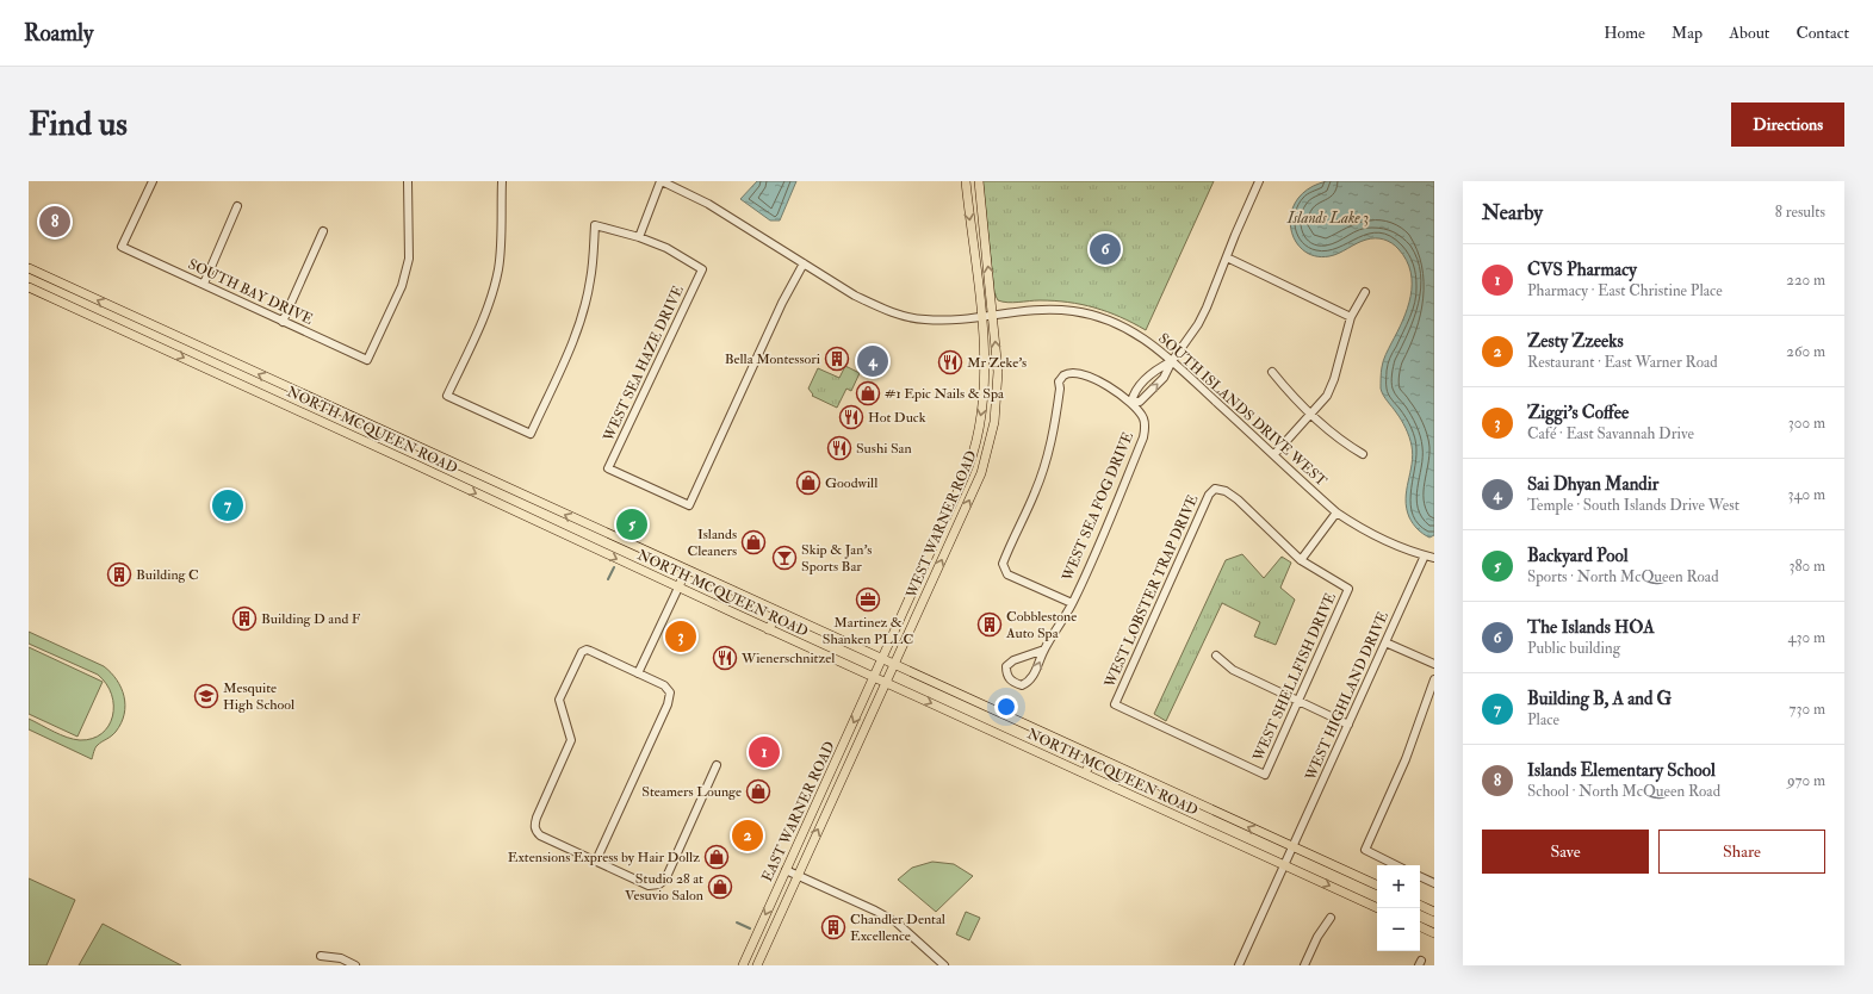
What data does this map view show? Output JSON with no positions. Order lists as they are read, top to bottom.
{
  "streets": {
    "main road": ["NORTH MCQUEEN ROAD", "WEST WARNER ROAD", "EAST WARNER ROAD"],
    "street": [
      "SOUTH BAY DRIVE",
      "WEST SEA HAZE DRIVE",
      "SOUTH ISLANDS DRIVE WEST",
      "WEST SEA FOG DRIVE",
      "WEST LOBSTER TRAP DRIVE",
      "WEST SHELLFISH DRIVE",
      "WEST HIGHLAND DRIVE"
    ]
  },
  "crossings": [
    ["WEST SEA HAZE DRIVE", "SOUTH ISLANDS DRIVE WEST"],
    ["SOUTH ISLANDS DRIVE WEST", "WEST WARNER ROAD"],
    ["SOUTH ISLANDS DRIVE WEST", "WEST HIGHLAND DRIVE"],
    ["NORTH MCQUEEN ROAD", "WEST WARNER ROAD"],
    ["NORTH MCQUEEN ROAD", "WEST HIGHLAND DRIVE"],
    ["NORTH MCQUEEN ROAD", "EAST WARNER ROAD"],
    ["WEST WARNER ROAD", "EAST WARNER ROAD"],
    ["WEST LOBSTER TRAP DRIVE", "WEST SHELLFISH DRIVE"]
  ],
  "water": ["Islands Lake 3"],
  "places": {
    "building": [
      "Bella Montessori",
      "Building C",
      "Building D and F",
      "Cobblestone Auto Spa",
      "Chandler Dental Excellence"
    ],
    "restaurant": [
      "Mr Zeke's",
      "Hot Duck",
      "Sushi San",
      "Wienerschnitzel"
    ],
    "shop": [
      "#1 Epic Nails & Spa",
      "Goodwill",
      "Islands Cleaners",
      "Steamers Lounge",
      "Extensions Express by Hair Dollz",
      "Studio 28 at Vesuvio Salon"
    ],
    "bar": ["Skip & Jan's Sports Bar"],
    "office": ["Martinez & Shanken PLLC"],
    "school or university": ["Mesquite High School"]
  },
  "page": {
    "header": "Roamly",
    "nav": [
      "Home",
      "Map",
      "About",
      "Contact"
    ],
    "buttons": [
      "Directions",
      ["Save", "Share"]
    ],
    "title": "Find us",
    "heading": ["Nearby", "8 results"],
    "pins": [
      "8",
      "6",
      "4",
      "7",
      "5",
      "3",
      "1",
      "2"
    ],
    "list": [
      {
        "mark": "1",
        "name": "CVS Pharmacy",
        "note": "Pharmacy · East Christine Place",
        "value": "220 m"
      },
      {
        "mark": "2",
        "name": "Zesty Zzeeks",
        "note": "Restaurant · East Warner Road",
        "value": "260 m"
      },
      {
        "mark": "3",
        "name": "Ziggi's Coffee",
        "note": "Café · East Savannah Drive",
        "value": "300 m"
      },
      {
        "mark": "4",
        "name": "Sai Dhyan Mandir",
        "note": "Temple · South Islands Drive West",
        "value": "340 m"
      },
      {
        "mark": "5",
        "name": "Backyard Pool",
        "note": "Sports · North McQueen Road",
        "value": "380 m"
      },
      {
        "mark": "6",
        "name": "The Islands HOA",
        "note": "Public building",
        "value": "430 m"
      },
      {
        "mark": "7",
        "name": "Building B, A and G",
        "note": "Place",
        "value": "730 m"
      },
      {
        "mark": "8",
        "name": "Islands Elementary School",
        "note": "School · North McQueen Road",
        "value": "970 m"
      }
    ],
    "map_buttons": ["+", "−"]
  }
}
